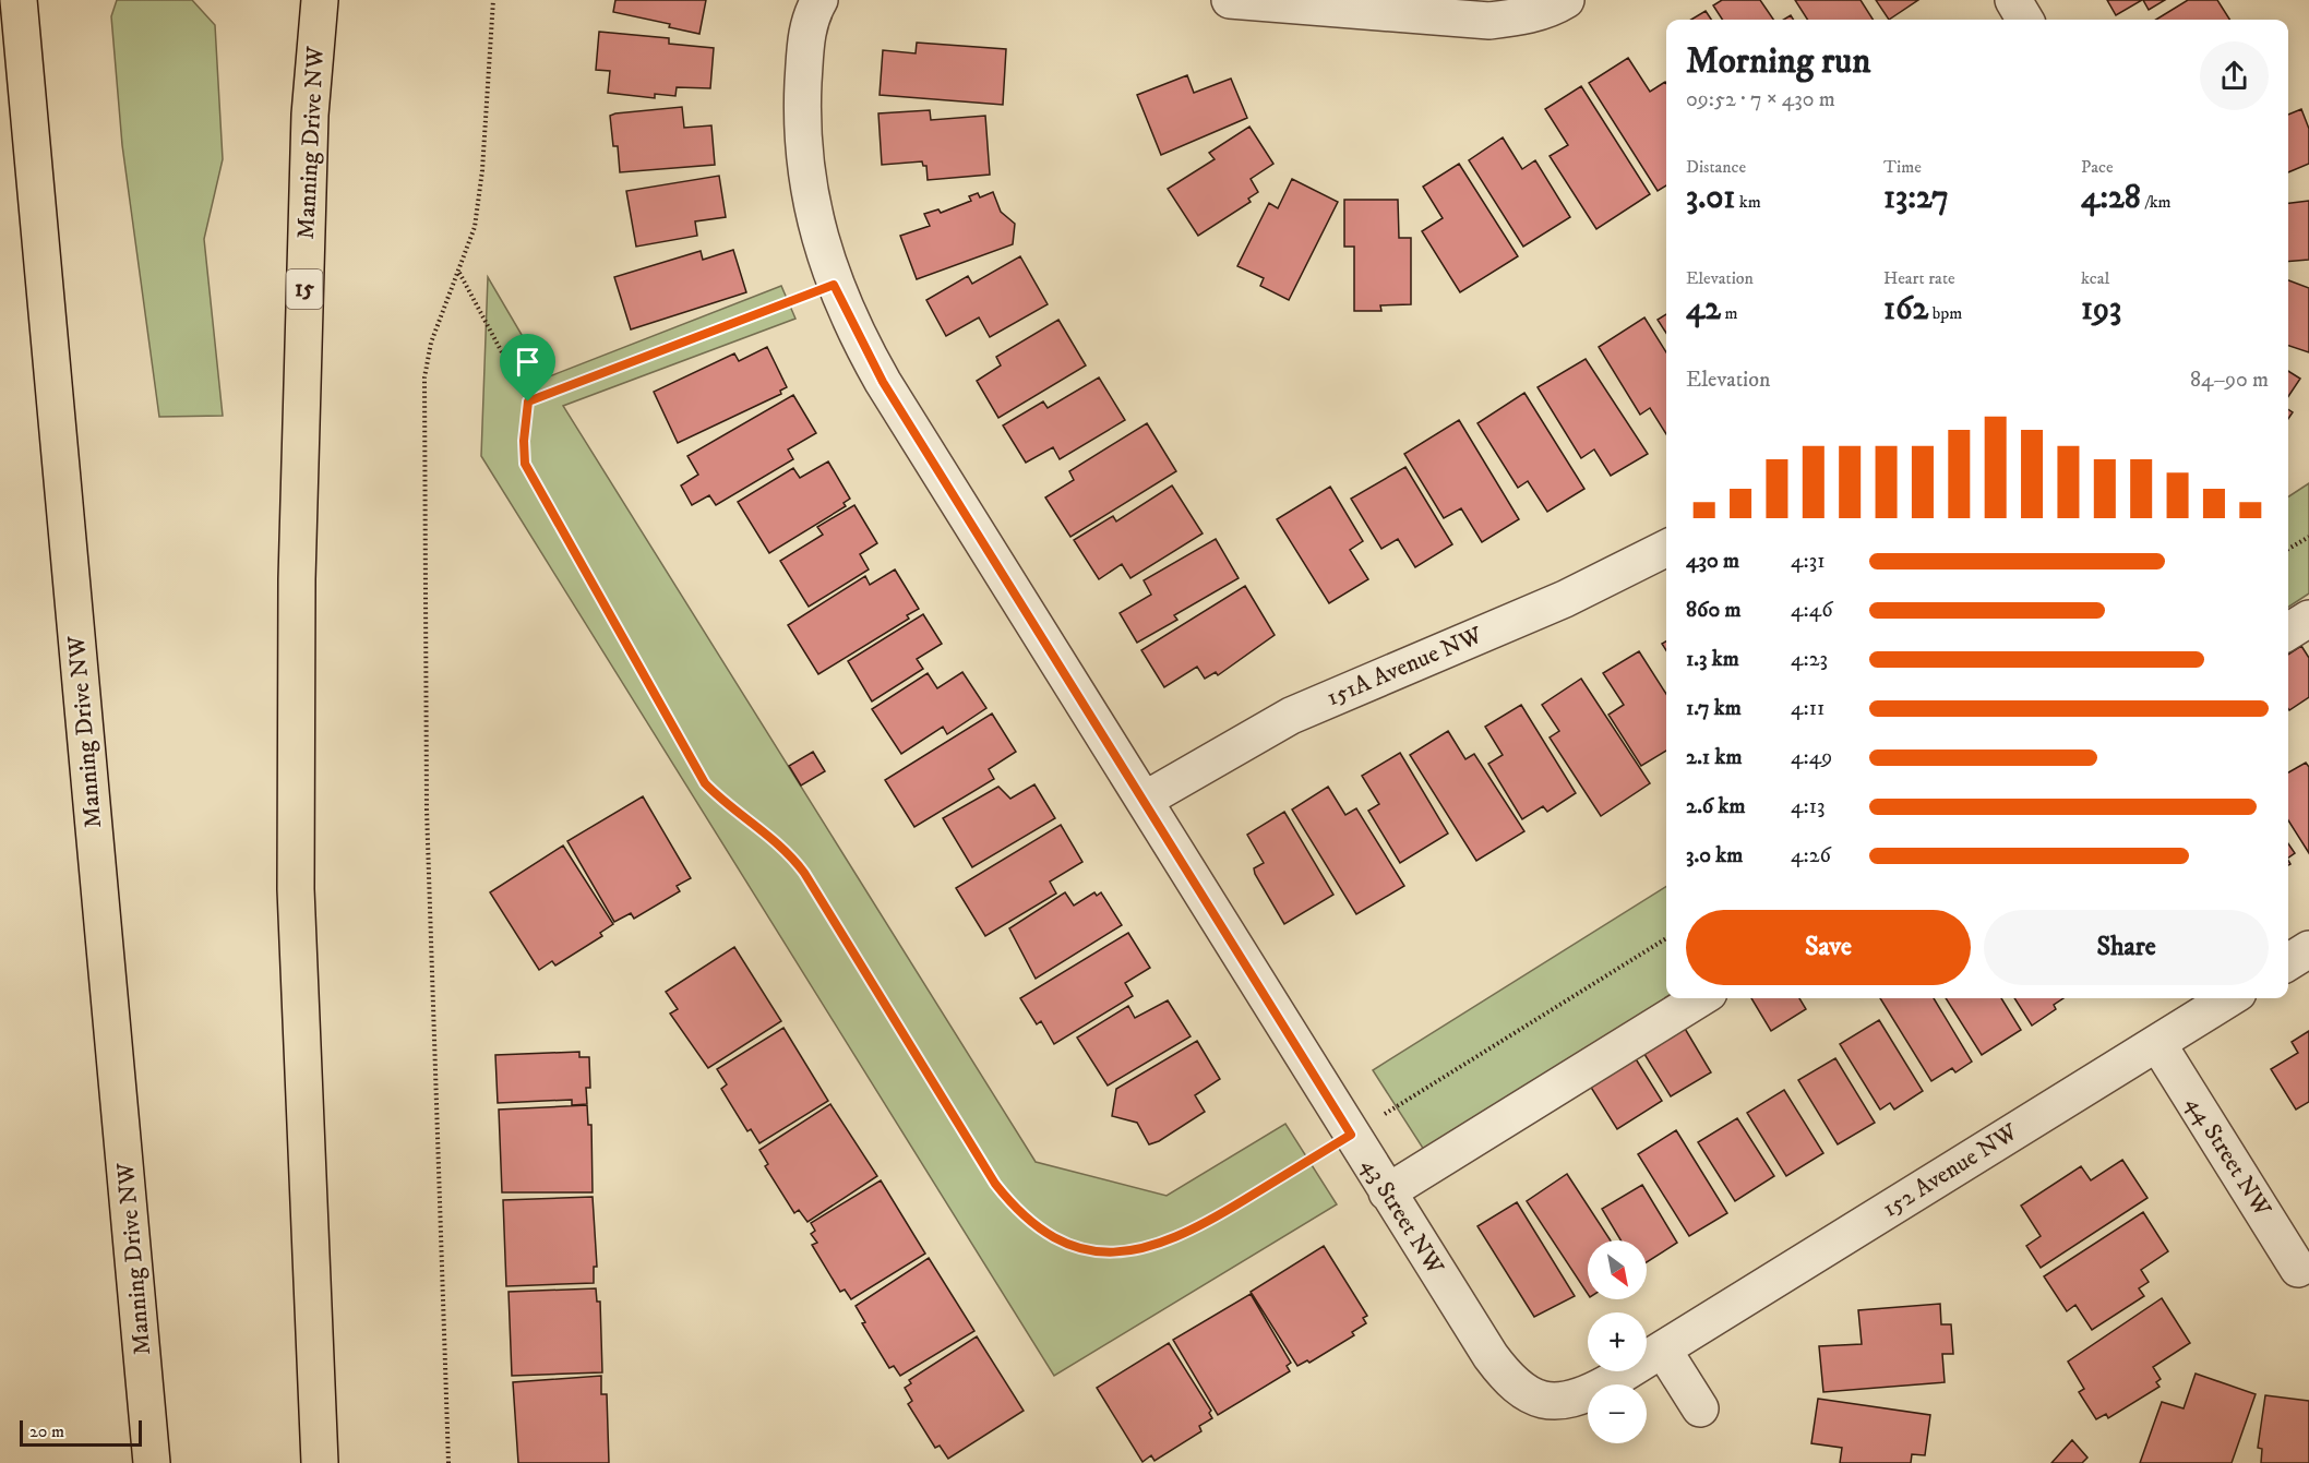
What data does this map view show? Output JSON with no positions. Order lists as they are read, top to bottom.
{
  "streets": {
    "main road": ["Manning Drive NW", "15"],
    "street": [
      "151A Avenue NW",
      "44 Street NW",
      "152 Avenue NW",
      "43 Street NW"
    ]
  },
  "crossings": [
    ["151A Avenue NW", "43 Street NW"],
    ["44 Street NW", "152 Avenue NW"],
    ["152 Avenue NW", "43 Street NW"]
  ],
  "scale_bar": "20 m",
  "north": "bottom right",
  "page": {
    "heading": ["Morning run", "09:52 · 7 × 430 m"],
    "stats": [
      ["Distance", "3.01 km"],
      ["Time", "13:27"],
      ["Pace", "4:28 /km"],
      ["Elevation", "42 m"],
      ["Heart rate", "162 bpm"],
      ["kcal", "193"]
    ],
    "chart": ["Elevation", "84–90 m"],
    "list": [
      {
        "name": "430 m",
        "note": "4:31"
      },
      {
        "name": "860 m",
        "note": "4:46"
      },
      {
        "name": "1.3 km",
        "note": "4:23"
      },
      {
        "name": "1.7 km",
        "note": "4:11"
      },
      {
        "name": "2.1 km",
        "note": "4:49"
      },
      {
        "name": "2.6 km",
        "note": "4:13"
      },
      {
        "name": "3.0 km",
        "note": "4:26"
      }
    ],
    "buttons": ["Save", "Share"],
    "map_buttons": ["+", "−"],
    "scale": "20 m"
  }
}
